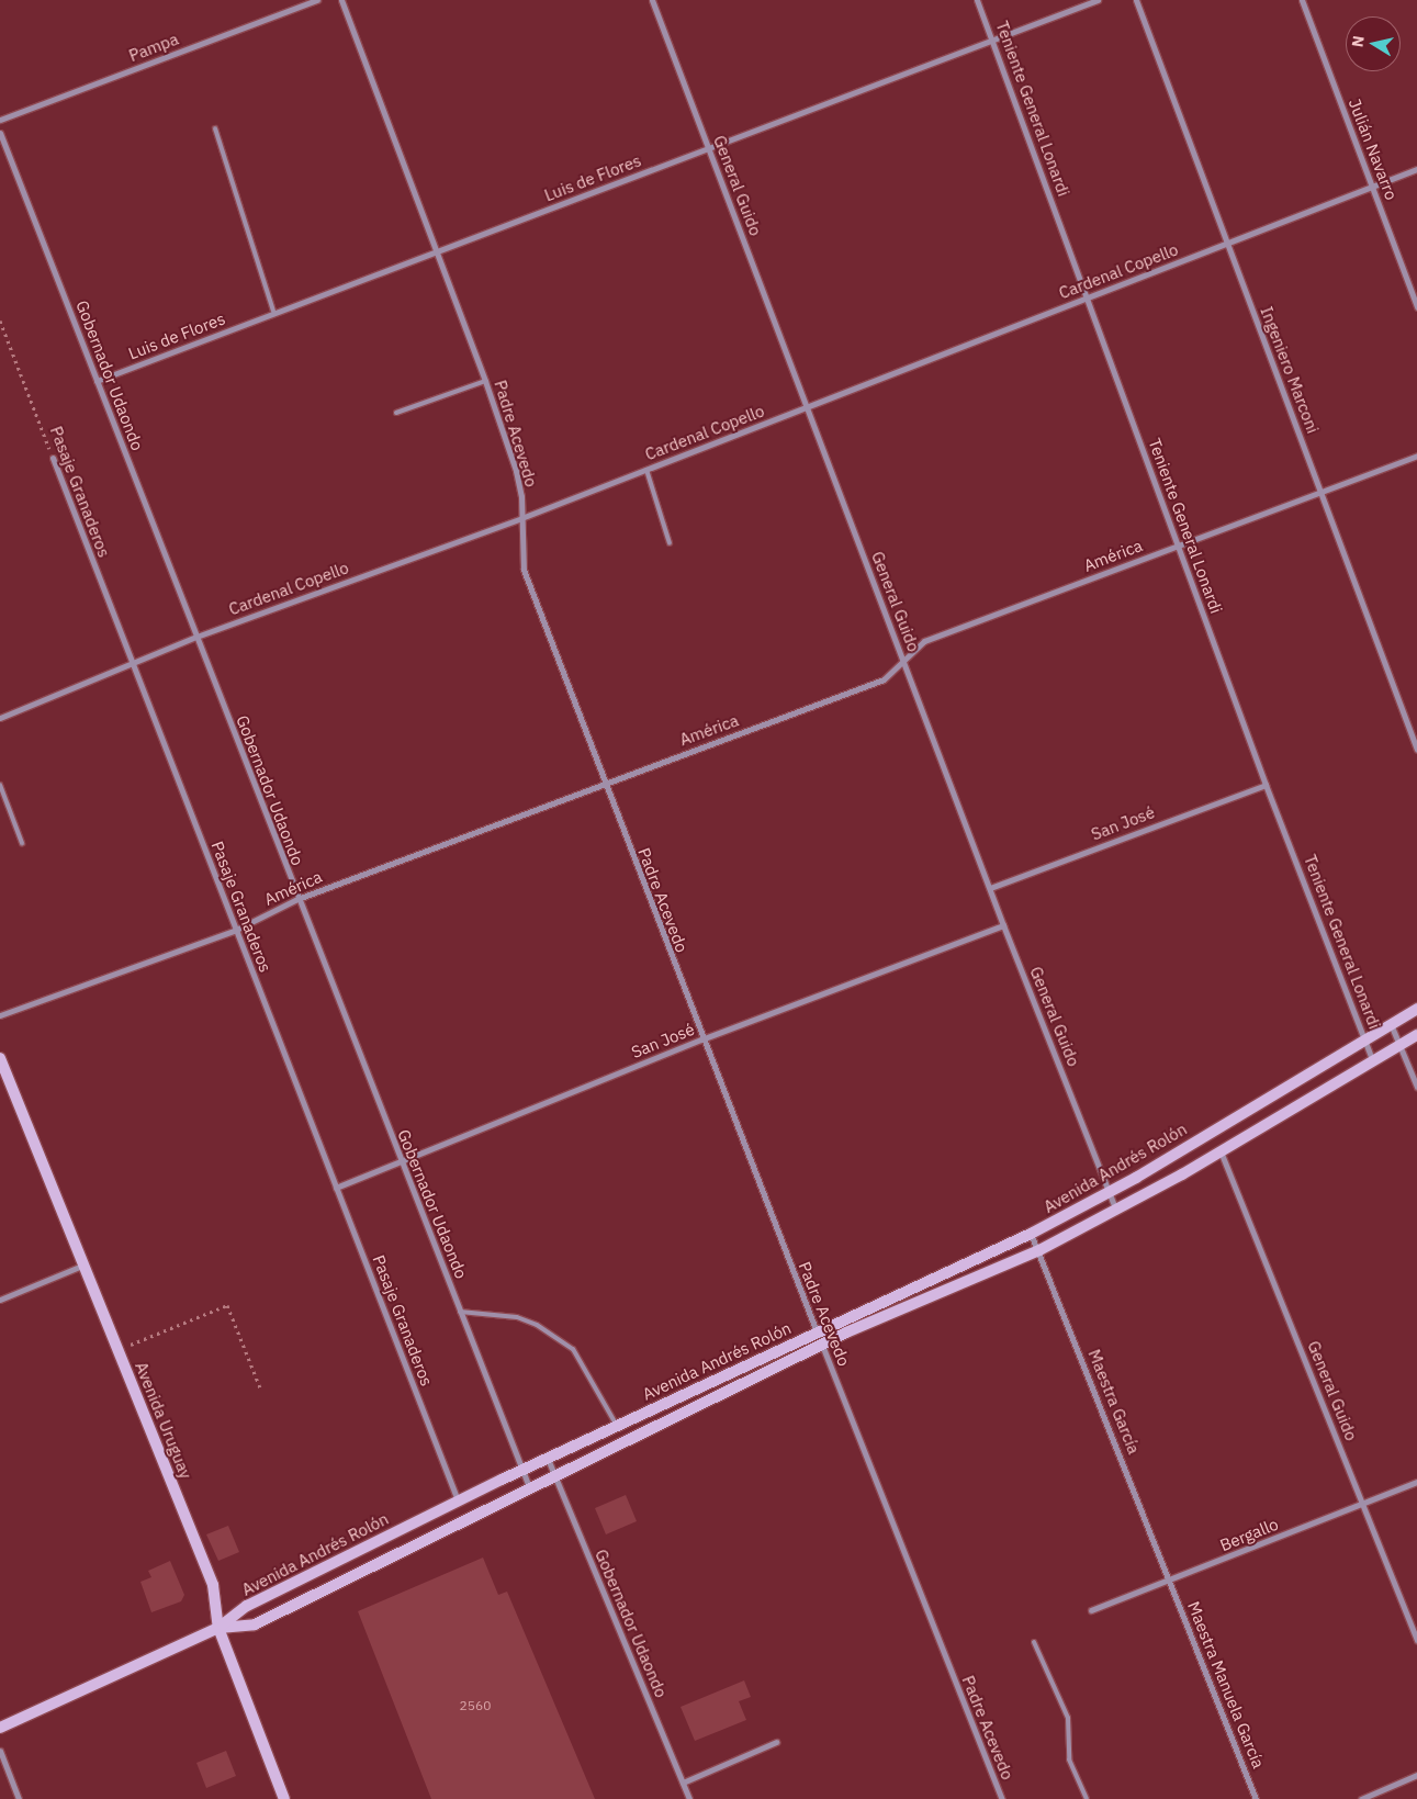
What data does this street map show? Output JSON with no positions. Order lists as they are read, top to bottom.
{
  "streets": {
    "main road": ["Avenida Andrés Rolón", "Avenida Uruguay"],
    "street": [
      "Pampa",
      "Teniente General Lonardi",
      "Julián Navarro",
      "Luis de Flores",
      "General Guido",
      "Cardenal Copello",
      "Ingeniero Marconi",
      "Gobernador Udaondo",
      "Padre Acevedo",
      "Pasaje Granaderos",
      "América",
      "San José",
      "Maestra García",
      "Bergallo",
      "Maestra Manuela García"
    ]
  },
  "crossings": [
    ["Teniente General Lonardi", "Luis de Flores"],
    ["Teniente General Lonardi", "Cardenal Copello"],
    ["Teniente General Lonardi", "América"],
    ["Teniente General Lonardi", "San José"],
    ["Teniente General Lonardi", "Avenida Andrés Rolón"],
    ["Julián Navarro", "Cardenal Copello"],
    ["Luis de Flores", "General Guido"],
    ["Luis de Flores", "Gobernador Udaondo"],
    ["Luis de Flores", "Padre Acevedo"],
    ["General Guido", "Cardenal Copello"],
    ["General Guido", "América"],
    ["General Guido", "San José"],
    ["General Guido", "Avenida Andrés Rolón"],
    ["General Guido", "Bergallo"],
    ["Cardenal Copello", "Ingeniero Marconi"],
    ["Cardenal Copello", "Gobernador Udaondo"],
    ["Cardenal Copello", "Padre Acevedo"],
    ["Cardenal Copello", "Pasaje Granaderos"],
    ["Ingeniero Marconi", "América"],
    ["Gobernador Udaondo", "América"],
    ["Gobernador Udaondo", "San José"],
    ["Gobernador Udaondo", "Avenida Andrés Rolón"],
    ["Padre Acevedo", "América"],
    ["Padre Acevedo", "San José"],
    ["Padre Acevedo", "Avenida Andrés Rolón"],
    ["Pasaje Granaderos", "América"],
    ["Pasaje Granaderos", "San José"],
    ["Pasaje Granaderos", "Avenida Andrés Rolón"],
    ["Avenida Andrés Rolón", "Maestra García"],
    ["Avenida Andrés Rolón", "Avenida Uruguay"],
    ["Maestra García", "Bergallo"],
    ["Maestra García", "Maestra Manuela García"],
    ["Bergallo", "Maestra Manuela García"]
  ],
  "house_numbers": ["2560"],
  "north": "left"
}
